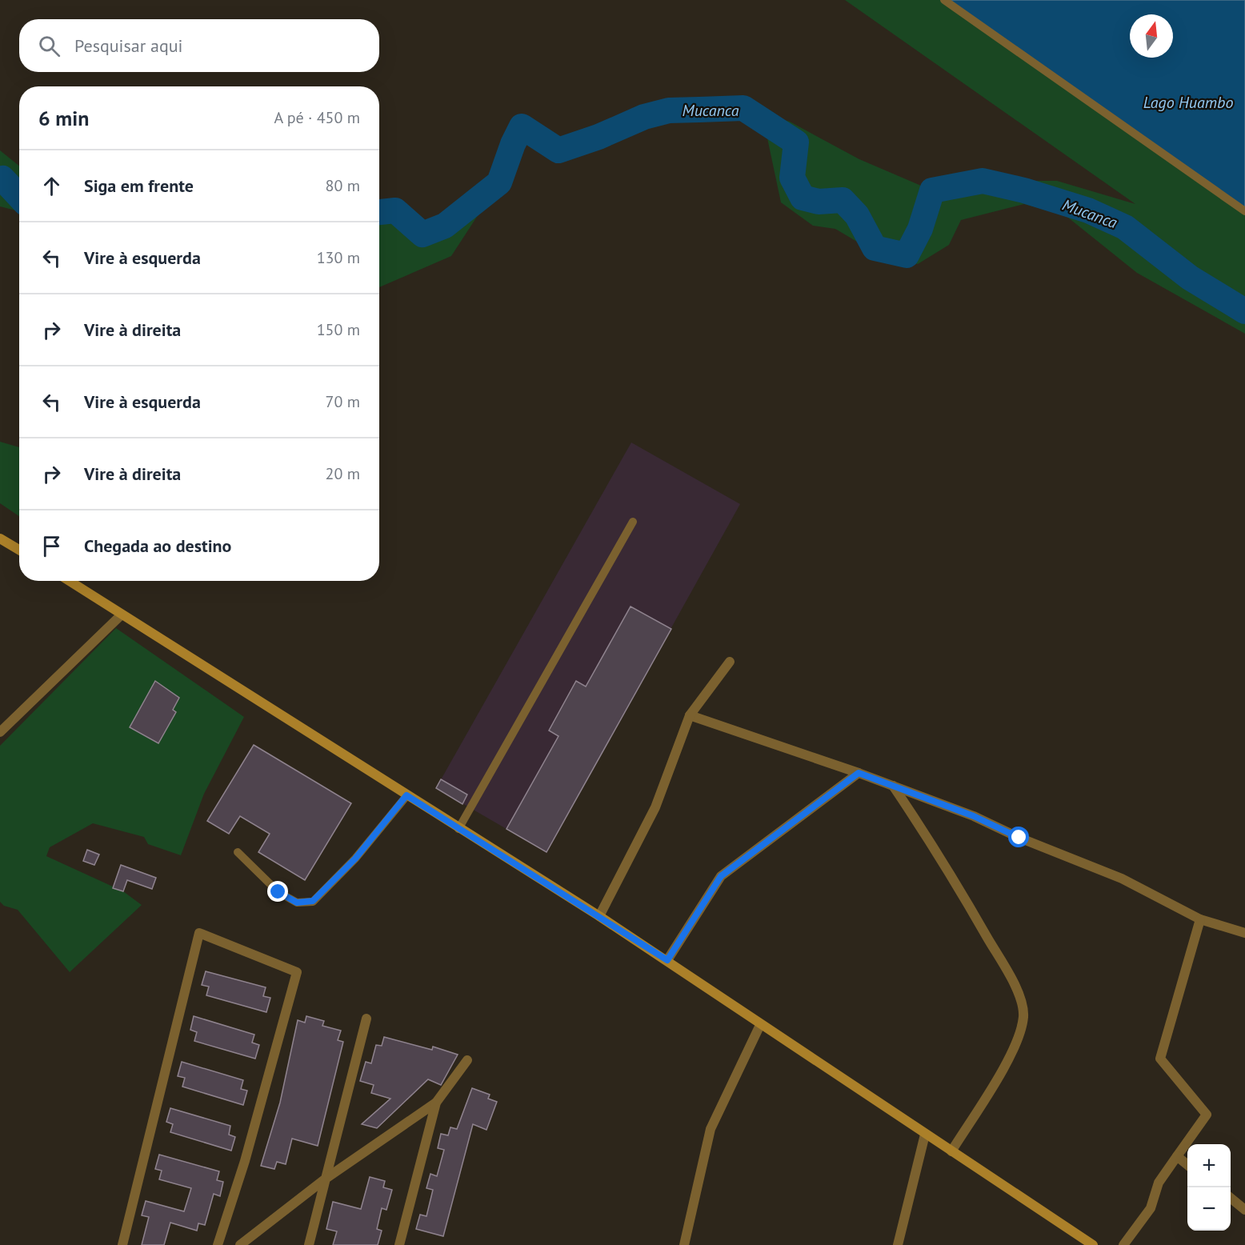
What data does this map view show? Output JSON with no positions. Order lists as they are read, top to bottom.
{
  "water": ["Lago Huambo", "Mucanca"],
  "north": "top",
  "page": {
    "search": "Pesquisar aqui",
    "heading": ["6 min", "A pé · 450 m"],
    "list": [
      ["Siga em frente", "80 m"],
      ["Vire à esquerda", "130 m"],
      ["Vire à direita", "150 m"],
      ["Vire à esquerda", "70 m"],
      ["Vire à direita", "20 m"],
      "Chegada ao destino"
    ],
    "map_buttons": ["+", "−"]
  }
}
